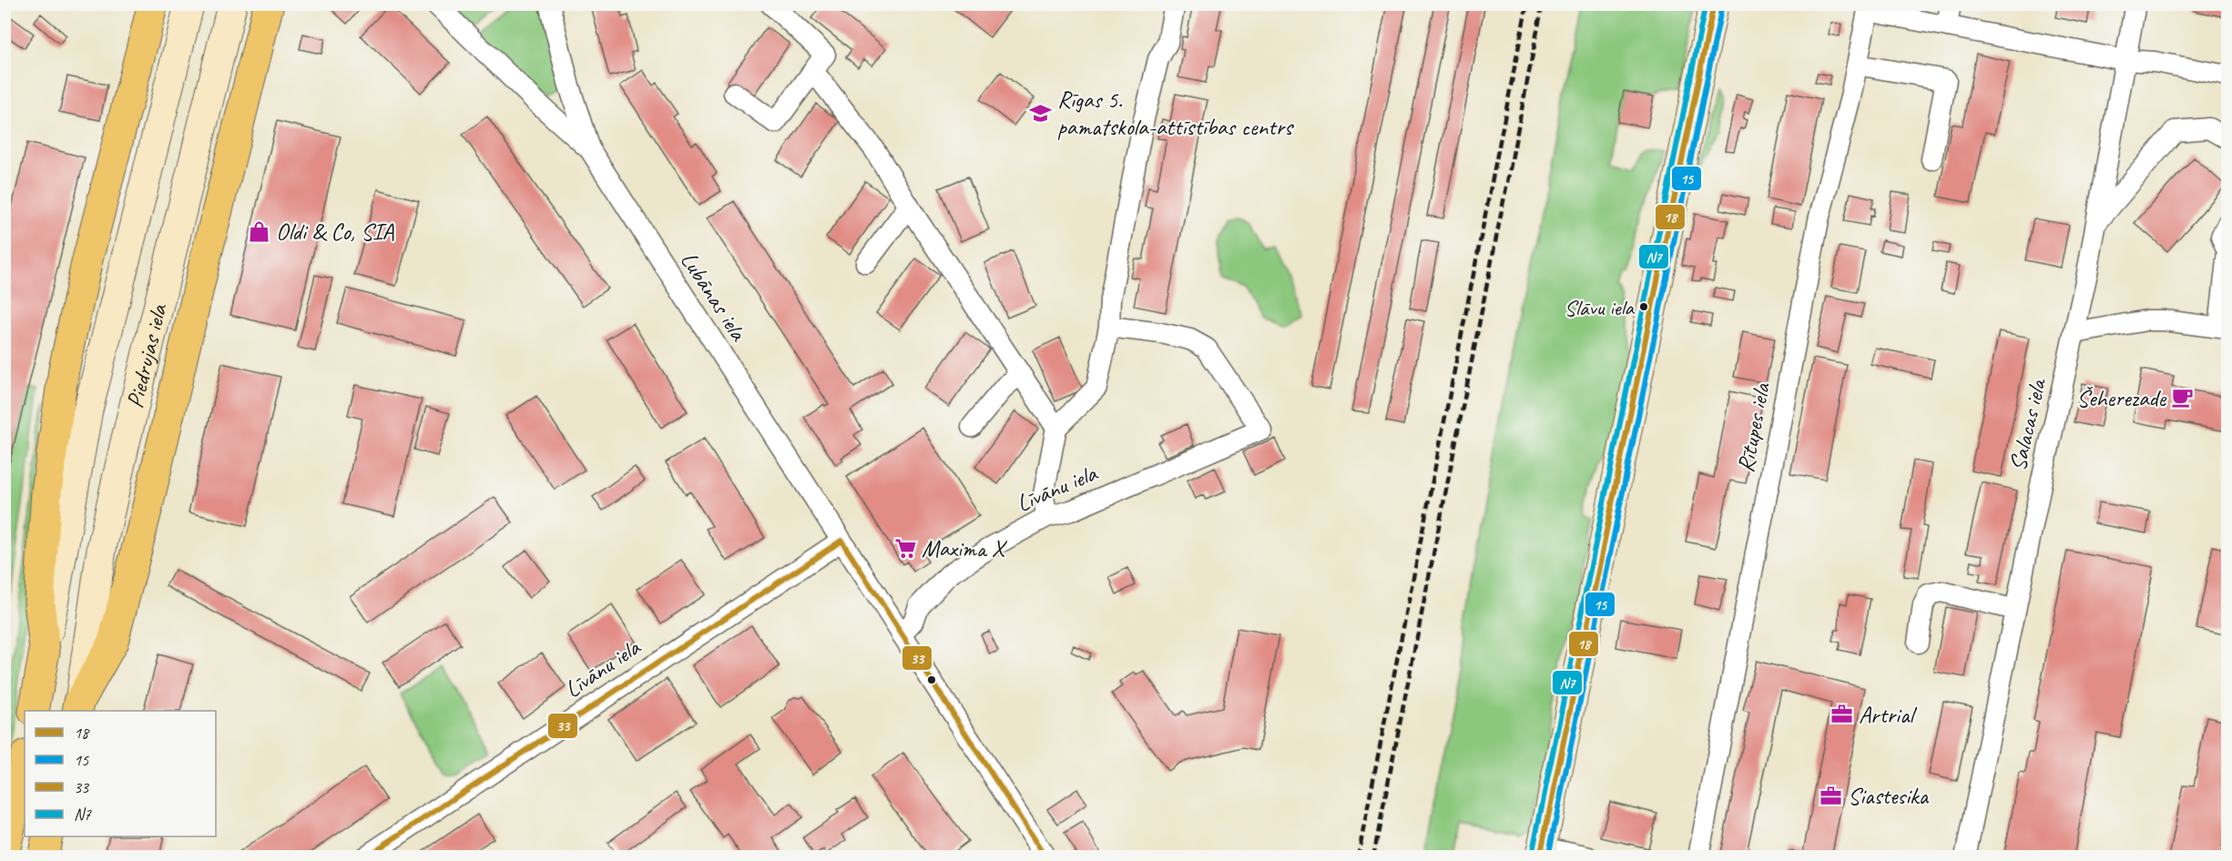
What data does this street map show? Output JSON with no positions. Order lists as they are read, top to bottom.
{
  "streets": {
    "main road": ["Piedrujas iela"],
    "street": [
      "Lubānas iela",
      "Salacas iela",
      "Rītupes iela",
      "Līvānu iela"
    ]
  },
  "crossings": [
    ["Lubānas iela", "Līvānu iela"]
  ],
  "places": {
    "school or university": ["Rīgas 5. pamatskola-attīstības centrs"],
    "shop": ["Oldi & Co, SIA"],
    "other": ["Slāvu iela"],
    "cafe": ["Šeherezade"],
    "supermarket": ["Maxima X"],
    "office": ["Artrial", "Siastesika"]
  },
  "lines": [
    "transit line 18",
    "transit line N7",
    "transit line 15",
    "transit line 33"
  ],
  "legend": [
    "18",
    "15",
    "33",
    "N7"
  ]
}
